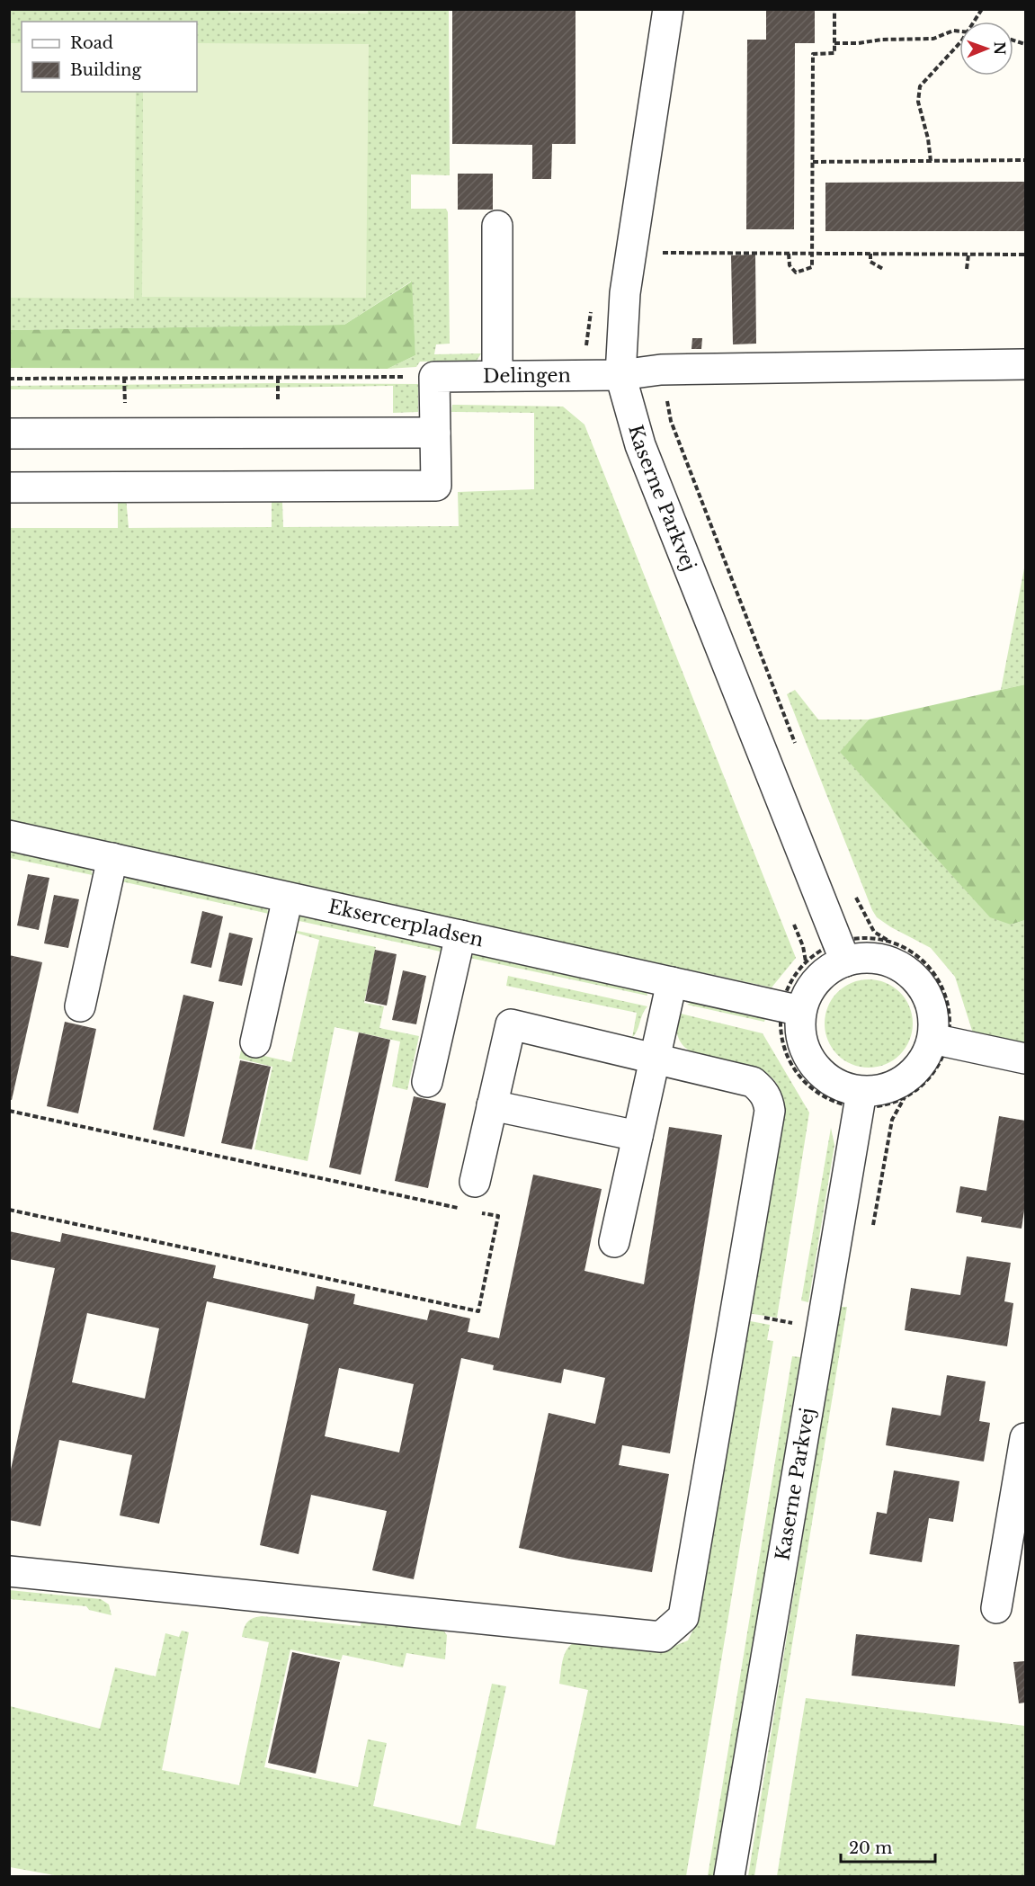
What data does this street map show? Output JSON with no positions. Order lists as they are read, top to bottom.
{
  "streets": {
    "street": ["Delingen", "Kaserne Parkvej", "Eksercerpladsen"]
  },
  "crossings": [
    ["Delingen", "Kaserne Parkvej"],
    ["Kaserne Parkvej", "Eksercerpladsen"]
  ],
  "legend": ["Road", "Building"],
  "scale_bar": "20 m",
  "north": "right"
}
